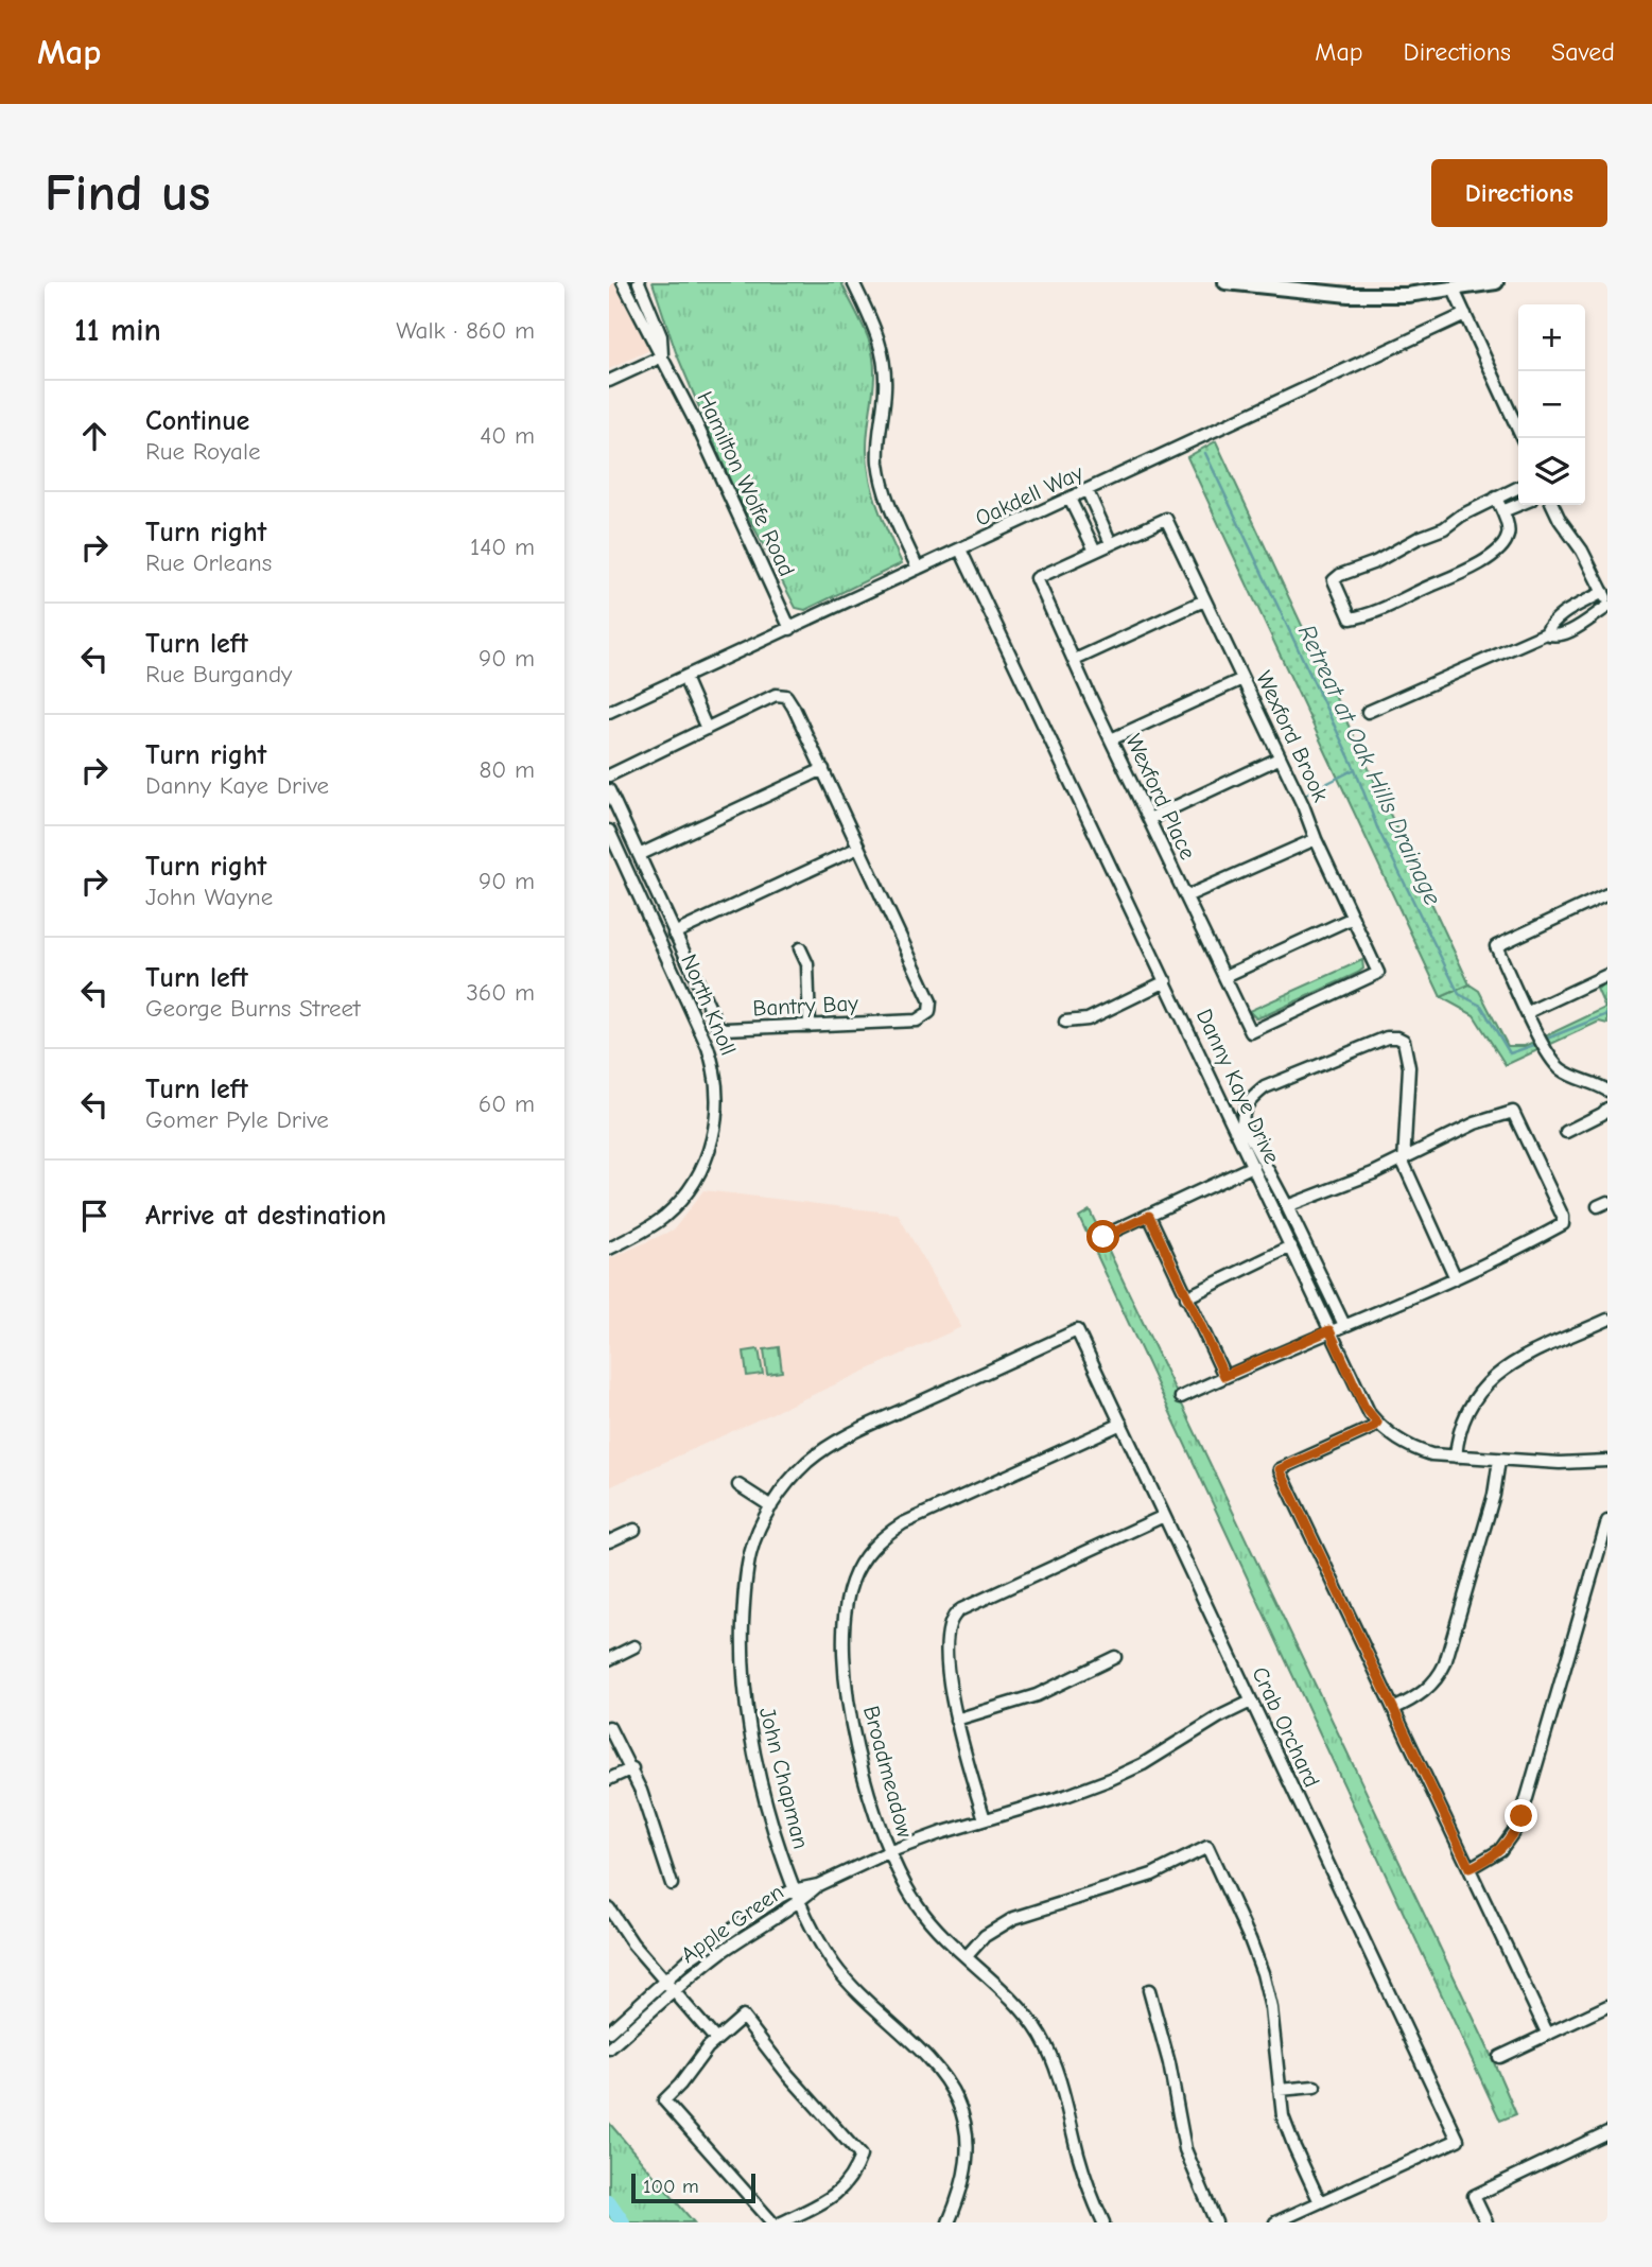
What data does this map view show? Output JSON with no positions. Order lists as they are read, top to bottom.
{
  "streets": {
    "street": [
      "Hamilton Wolfe Road",
      "Oakdell Way",
      "Wexford Brook",
      "Wexford Place",
      "North Knoll",
      "Bantry Bay",
      "Danny Kaye Drive",
      "Crab Orchard",
      "Broadmeadow",
      "John Chapman",
      "Apple Green"
    ]
  },
  "crossings": [
    ["Hamilton Wolfe Road", "Oakdell Way"],
    ["Oakdell Way", "Danny Kaye Drive"],
    ["Wexford Brook", "Wexford Place"],
    ["Crab Orchard", "Broadmeadow"],
    ["Crab Orchard", "John Chapman"],
    ["John Chapman", "Apple Green"]
  ],
  "water": ["Retreat at Oak Hills Drainage"],
  "scale_bar": "100 m",
  "page": {
    "header": "Map",
    "nav": ["Map", "Directions", "Saved"],
    "buttons": "Directions",
    "title": "Find us",
    "heading": ["11 min", "Walk · 860 m"],
    "map_buttons": ["+", "−"],
    "list": [
      ["Continue", "Rue Royale", "40 m"],
      ["Turn right", "Rue Orleans", "140 m"],
      ["Turn left", "Rue Burgandy", "90 m"],
      ["Turn right", "Danny Kaye Drive", "80 m"],
      ["Turn right", "John Wayne", "90 m"],
      ["Turn left", "George Burns Street", "360 m"],
      ["Turn left", "Gomer Pyle Drive", "60 m"],
      "Arrive at destination"
    ],
    "scale": "100 m"
  }
}
